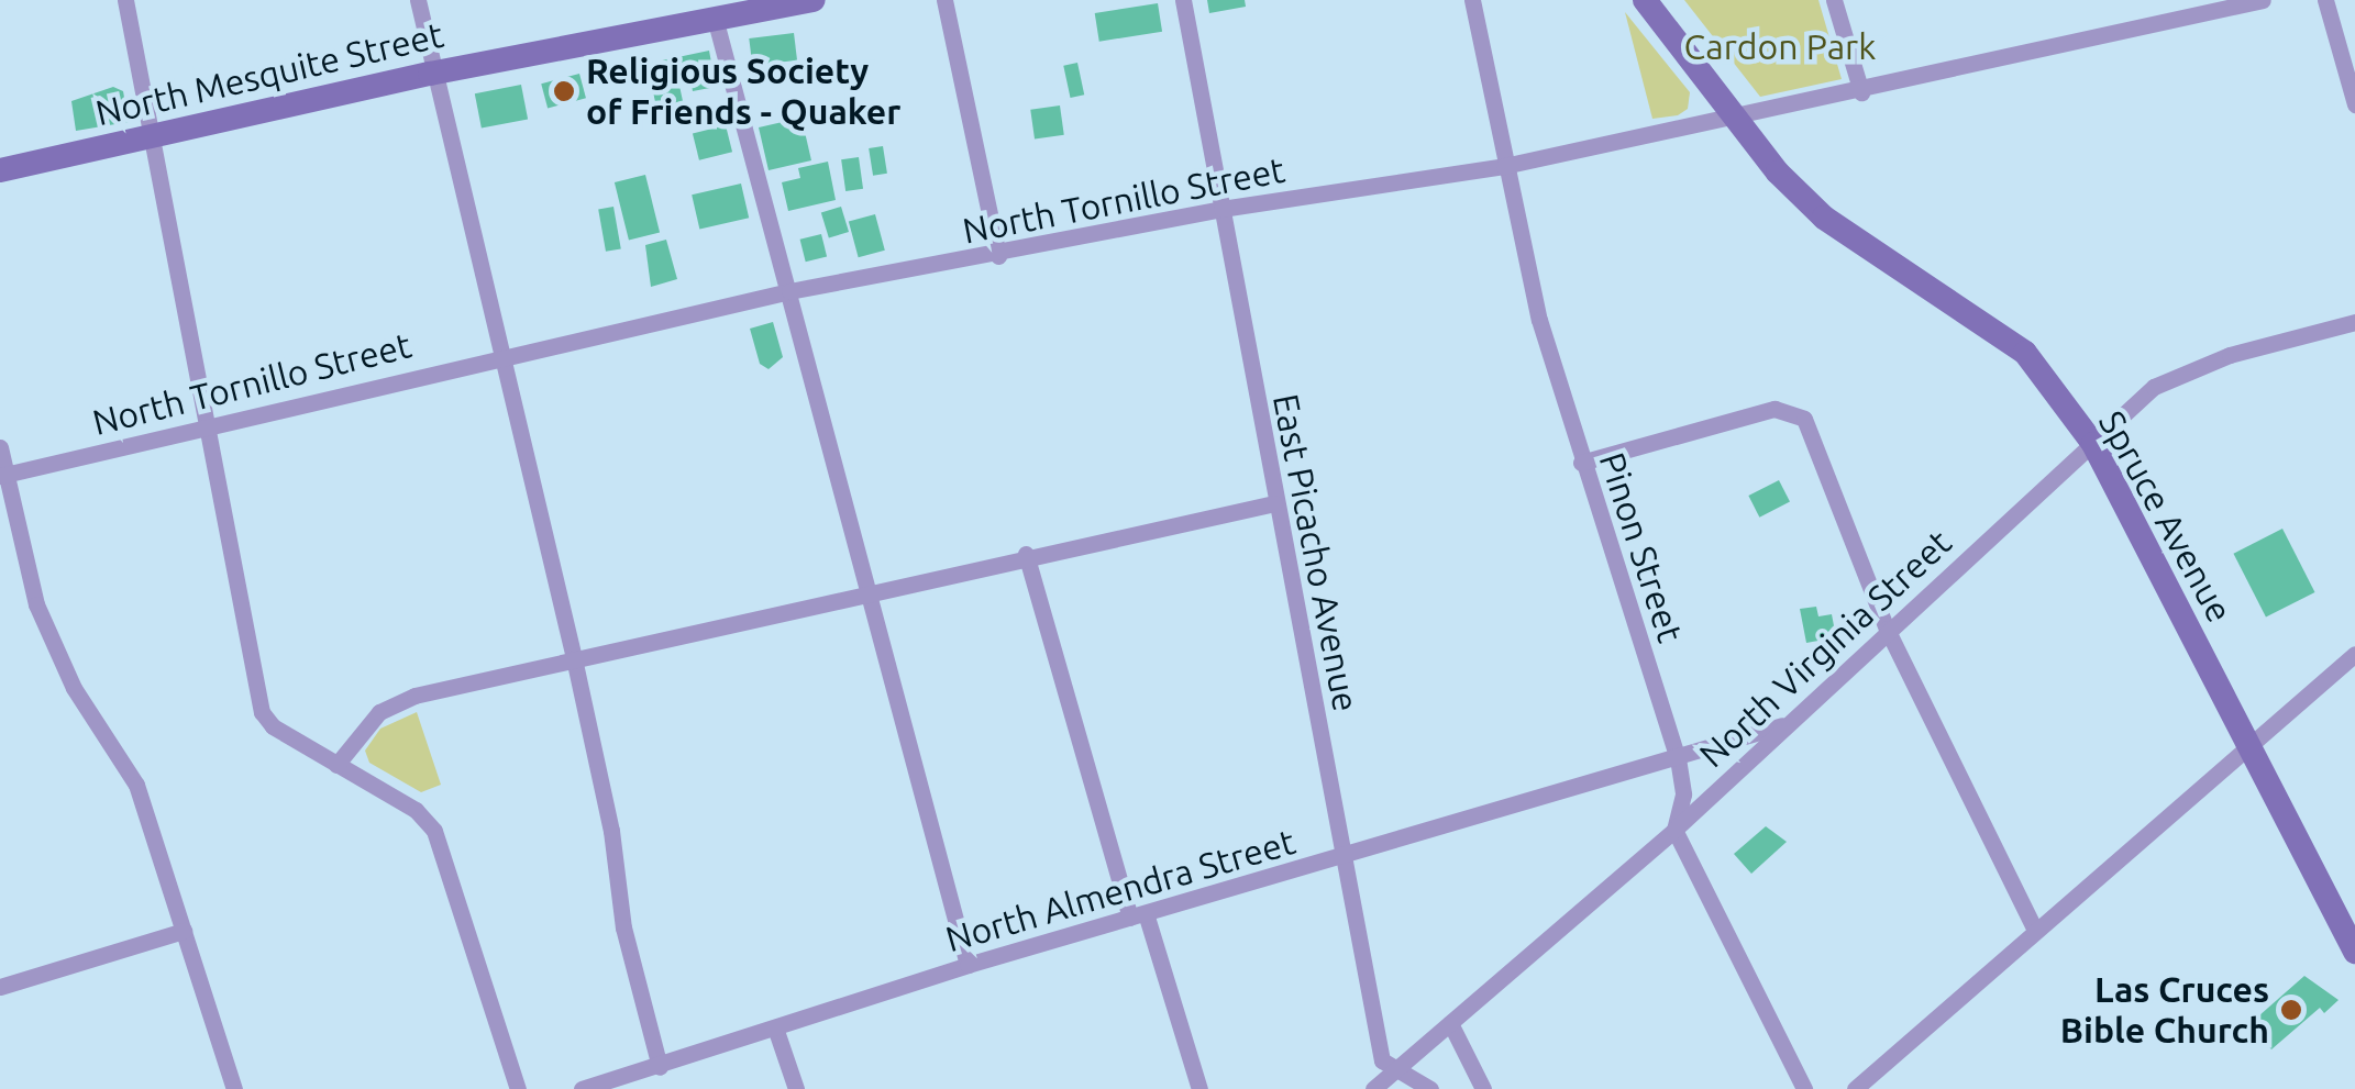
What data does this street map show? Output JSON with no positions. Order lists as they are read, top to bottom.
{
  "streets": {
    "main road": ["North Mesquite Street", "Spruce Avenue"],
    "street": [
      "North Tornillo Street",
      "Pinon Street",
      "East Picacho Avenue",
      "North Virginia Street",
      "North Almendra Street"
    ]
  },
  "crossings": [
    ["North Tornillo Street", "Spruce Avenue"],
    ["North Tornillo Street", "Pinon Street"],
    ["North Tornillo Street", "East Picacho Avenue"],
    ["Spruce Avenue", "North Virginia Street"],
    ["Pinon Street", "North Virginia Street"],
    ["Pinon Street", "North Almendra Street"],
    ["East Picacho Avenue", "North Virginia Street"],
    ["East Picacho Avenue", "North Almendra Street"],
    ["North Virginia Street", "North Almendra Street"]
  ],
  "parks": ["Cardon Park"],
  "places": ["Religious Society of Friends - Quaker", "Las Cruces Bible Church"]
}
